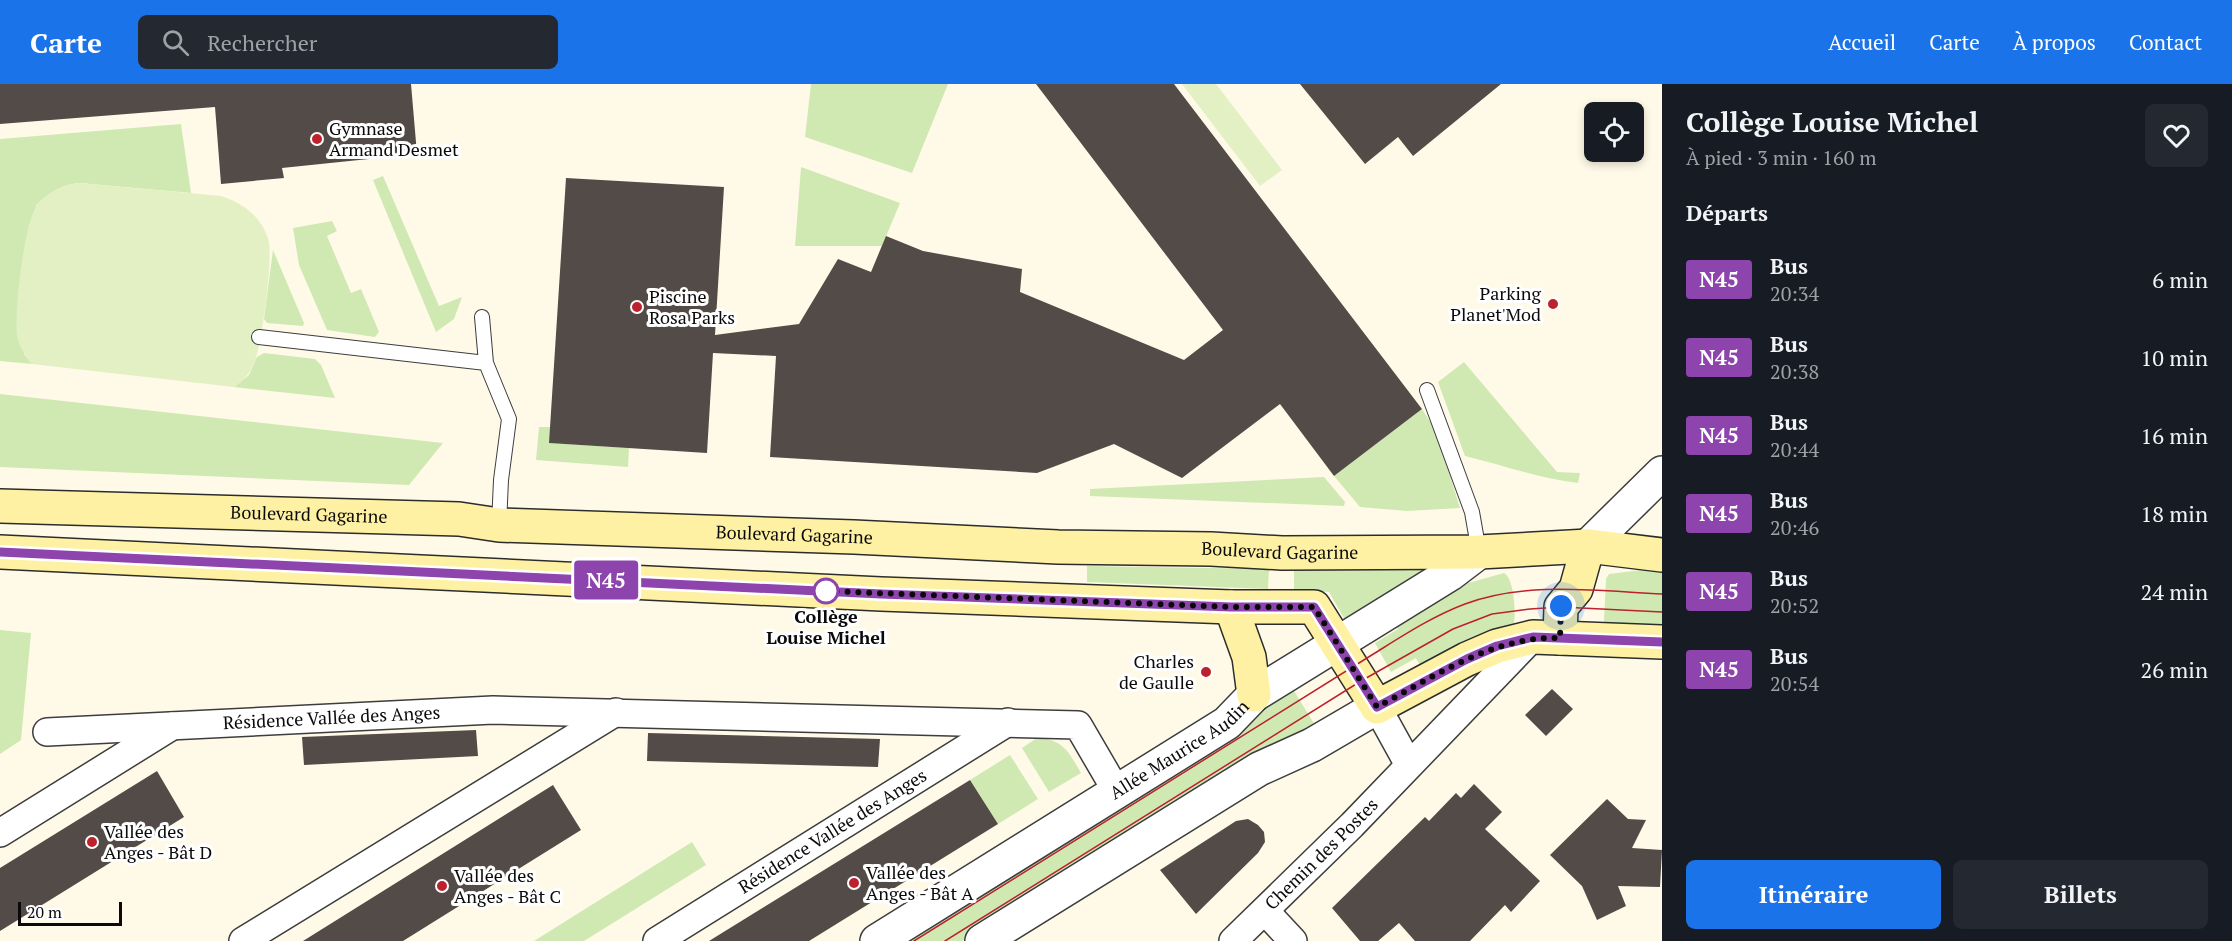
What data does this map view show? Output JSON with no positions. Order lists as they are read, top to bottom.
{
  "streets": {
    "main road": ["Boulevard Gagarine"],
    "street": ["Résidence Vallée des Anges", "Allée Maurice Audin", "Chemin des Postes"]
  },
  "crossings": [
    ["Boulevard Gagarine", "Allée Maurice Audin"],
    ["Résidence Vallée des Anges", "Allée Maurice Audin"]
  ],
  "places": [
    "Gymnase Armand Desmet",
    "Parking Planet'Mod",
    "Piscine Rosa Parks",
    "Collège Louise Michel",
    "Charles de Gaulle",
    "Vallée des Anges - Bât D",
    "Vallée des Anges - Bât A",
    "Vallée des Anges - Bât C"
  ],
  "lines": ["bus line N45"],
  "scale_bar": "20 m",
  "page": {
    "header": "Carte",
    "search": "Rechercher",
    "nav": [
      "Accueil",
      "Carte",
      "À propos",
      "Contact"
    ],
    "on_map": "N45",
    "heading": [
      ["Collège Louise Michel", "À pied · 3 min · 160 m"],
      "Départs"
    ],
    "list": [
      {
        "mark": "N45",
        "name": "Bus",
        "note": "20:34",
        "value": "6 min"
      },
      {
        "mark": "N45",
        "name": "Bus",
        "note": "20:38",
        "value": "10 min"
      },
      {
        "mark": "N45",
        "name": "Bus",
        "note": "20:44",
        "value": "16 min"
      },
      {
        "mark": "N45",
        "name": "Bus",
        "note": "20:46",
        "value": "18 min"
      },
      {
        "mark": "N45",
        "name": "Bus",
        "note": "20:52",
        "value": "24 min"
      },
      {
        "mark": "N45",
        "name": "Bus",
        "note": "20:54",
        "value": "26 min"
      }
    ],
    "buttons": ["Itinéraire", "Billets"],
    "scale": "20 m"
  }
}
